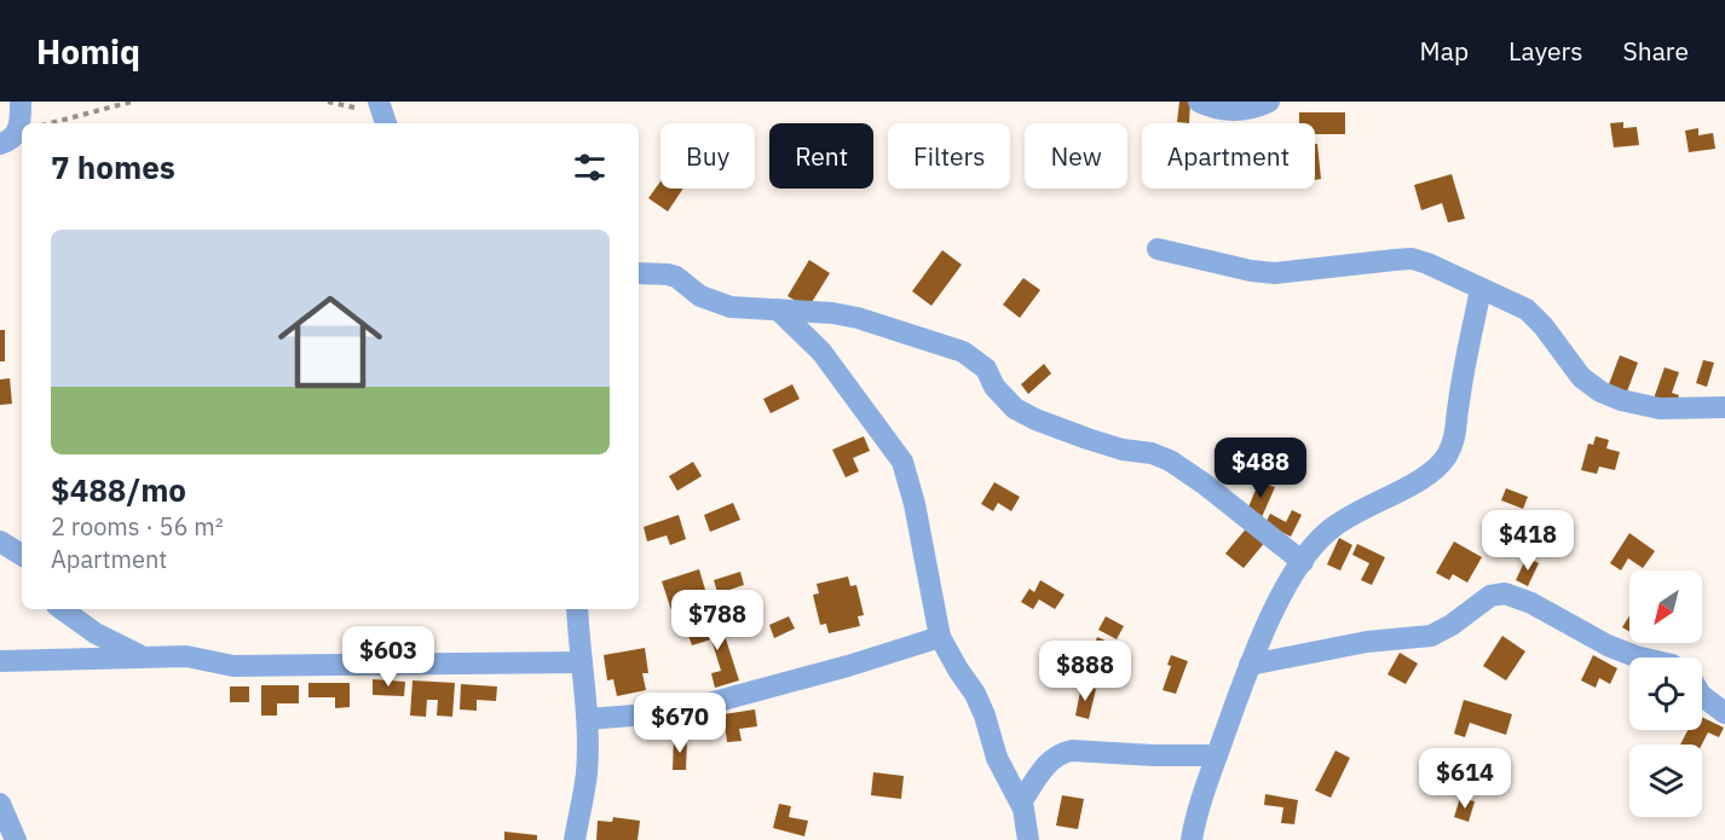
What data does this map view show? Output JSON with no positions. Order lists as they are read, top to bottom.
{
  "north": "bottom left",
  "page": {
    "header": "Homiq",
    "nav": ["Map", "Layers", "Share"],
    "chip": [
      "Buy",
      "Rent",
      "Filters",
      "New",
      "Apartment"
    ],
    "heading": "7 homes",
    "list": [
      {
        "name": "$488/mo",
        "note": "2 rooms · 56 m² · Apartment"
      }
    ],
    "price": [
      "$488",
      "$418",
      "$788",
      "$603",
      "$888",
      "$670",
      "$614"
    ]
  }
}
